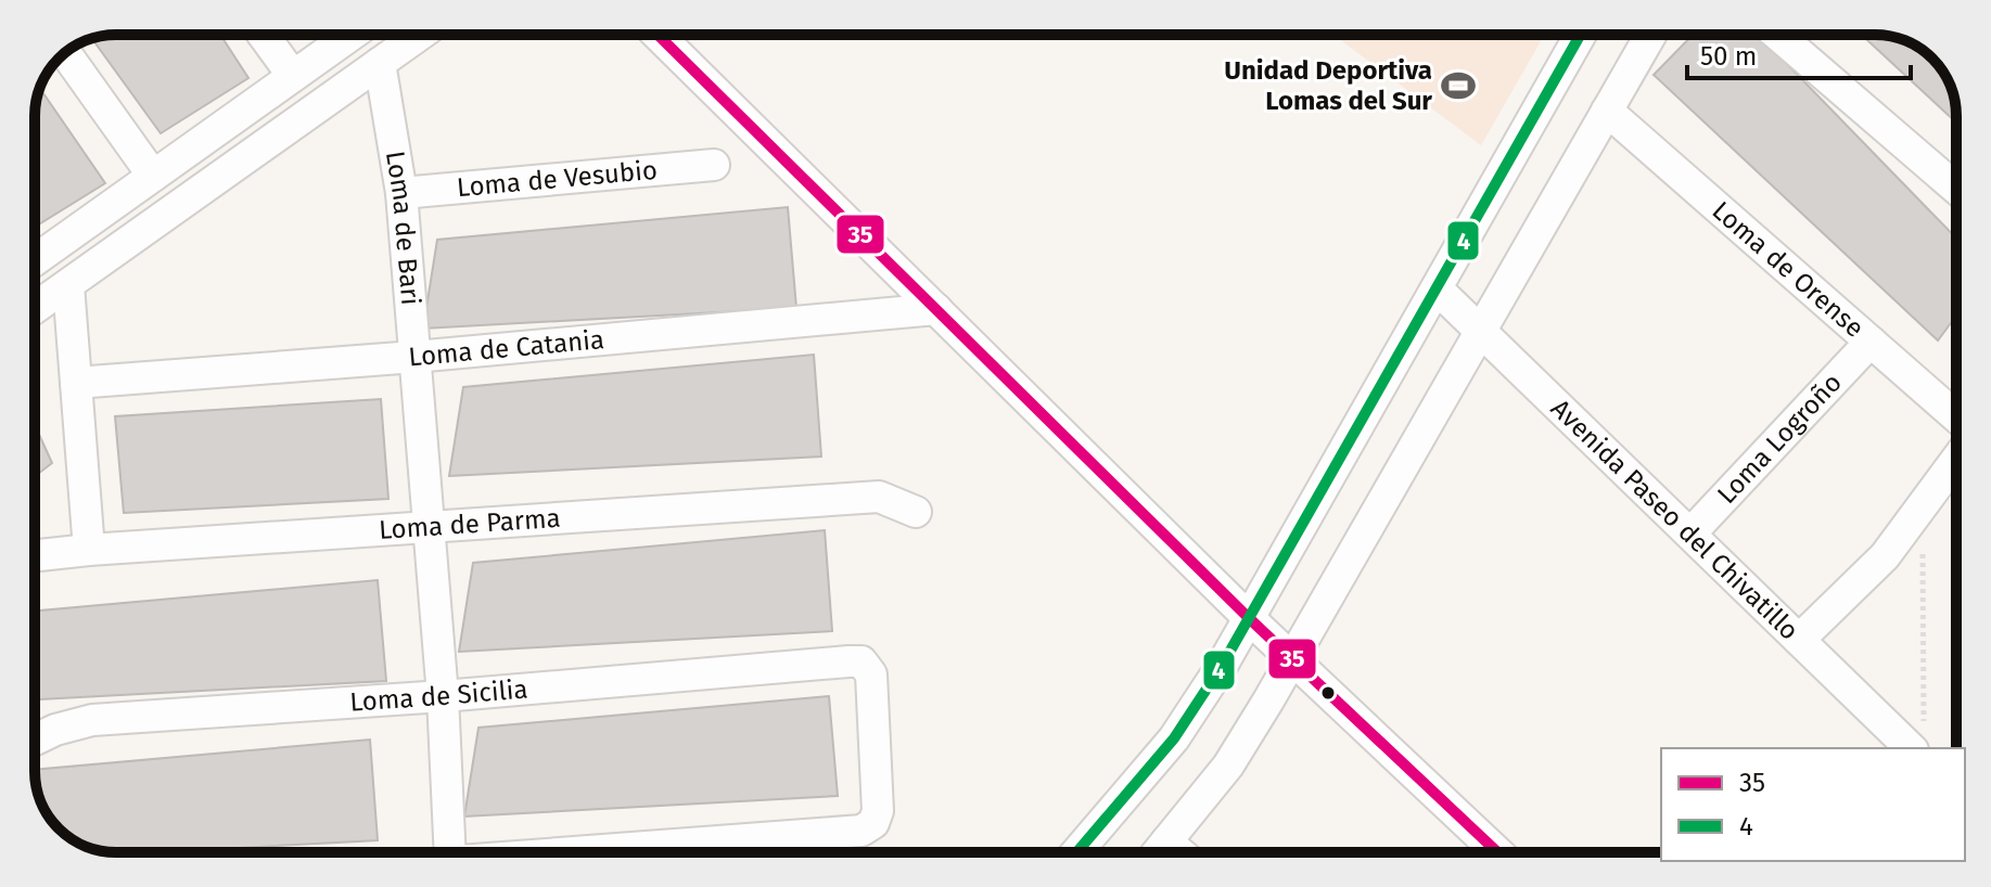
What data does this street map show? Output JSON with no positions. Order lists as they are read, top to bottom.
{
  "streets": {
    "street": [
      "Loma de Vesubio",
      "Loma de Bari",
      "Loma de Orense",
      "Loma de Catania",
      "Loma Logroño",
      "Avenida Paseo del Chivatillo",
      "Loma de Parma",
      "Loma de Sicilia"
    ]
  },
  "crossings": [
    ["Loma de Vesubio", "Loma de Bari"],
    ["Loma de Bari", "Loma de Catania"],
    ["Loma de Bari", "Loma de Parma"],
    ["Loma de Bari", "Loma de Sicilia"],
    ["Loma de Orense", "Loma Logroño"],
    ["Loma Logroño", "Avenida Paseo del Chivatillo"]
  ],
  "places": {
    "sports": ["Unidad Deportiva Lomas del Sur"]
  },
  "lines": ["transit line 35", "transit line 4"],
  "legend": ["35", "4"],
  "scale_bar": "50 m"
}
